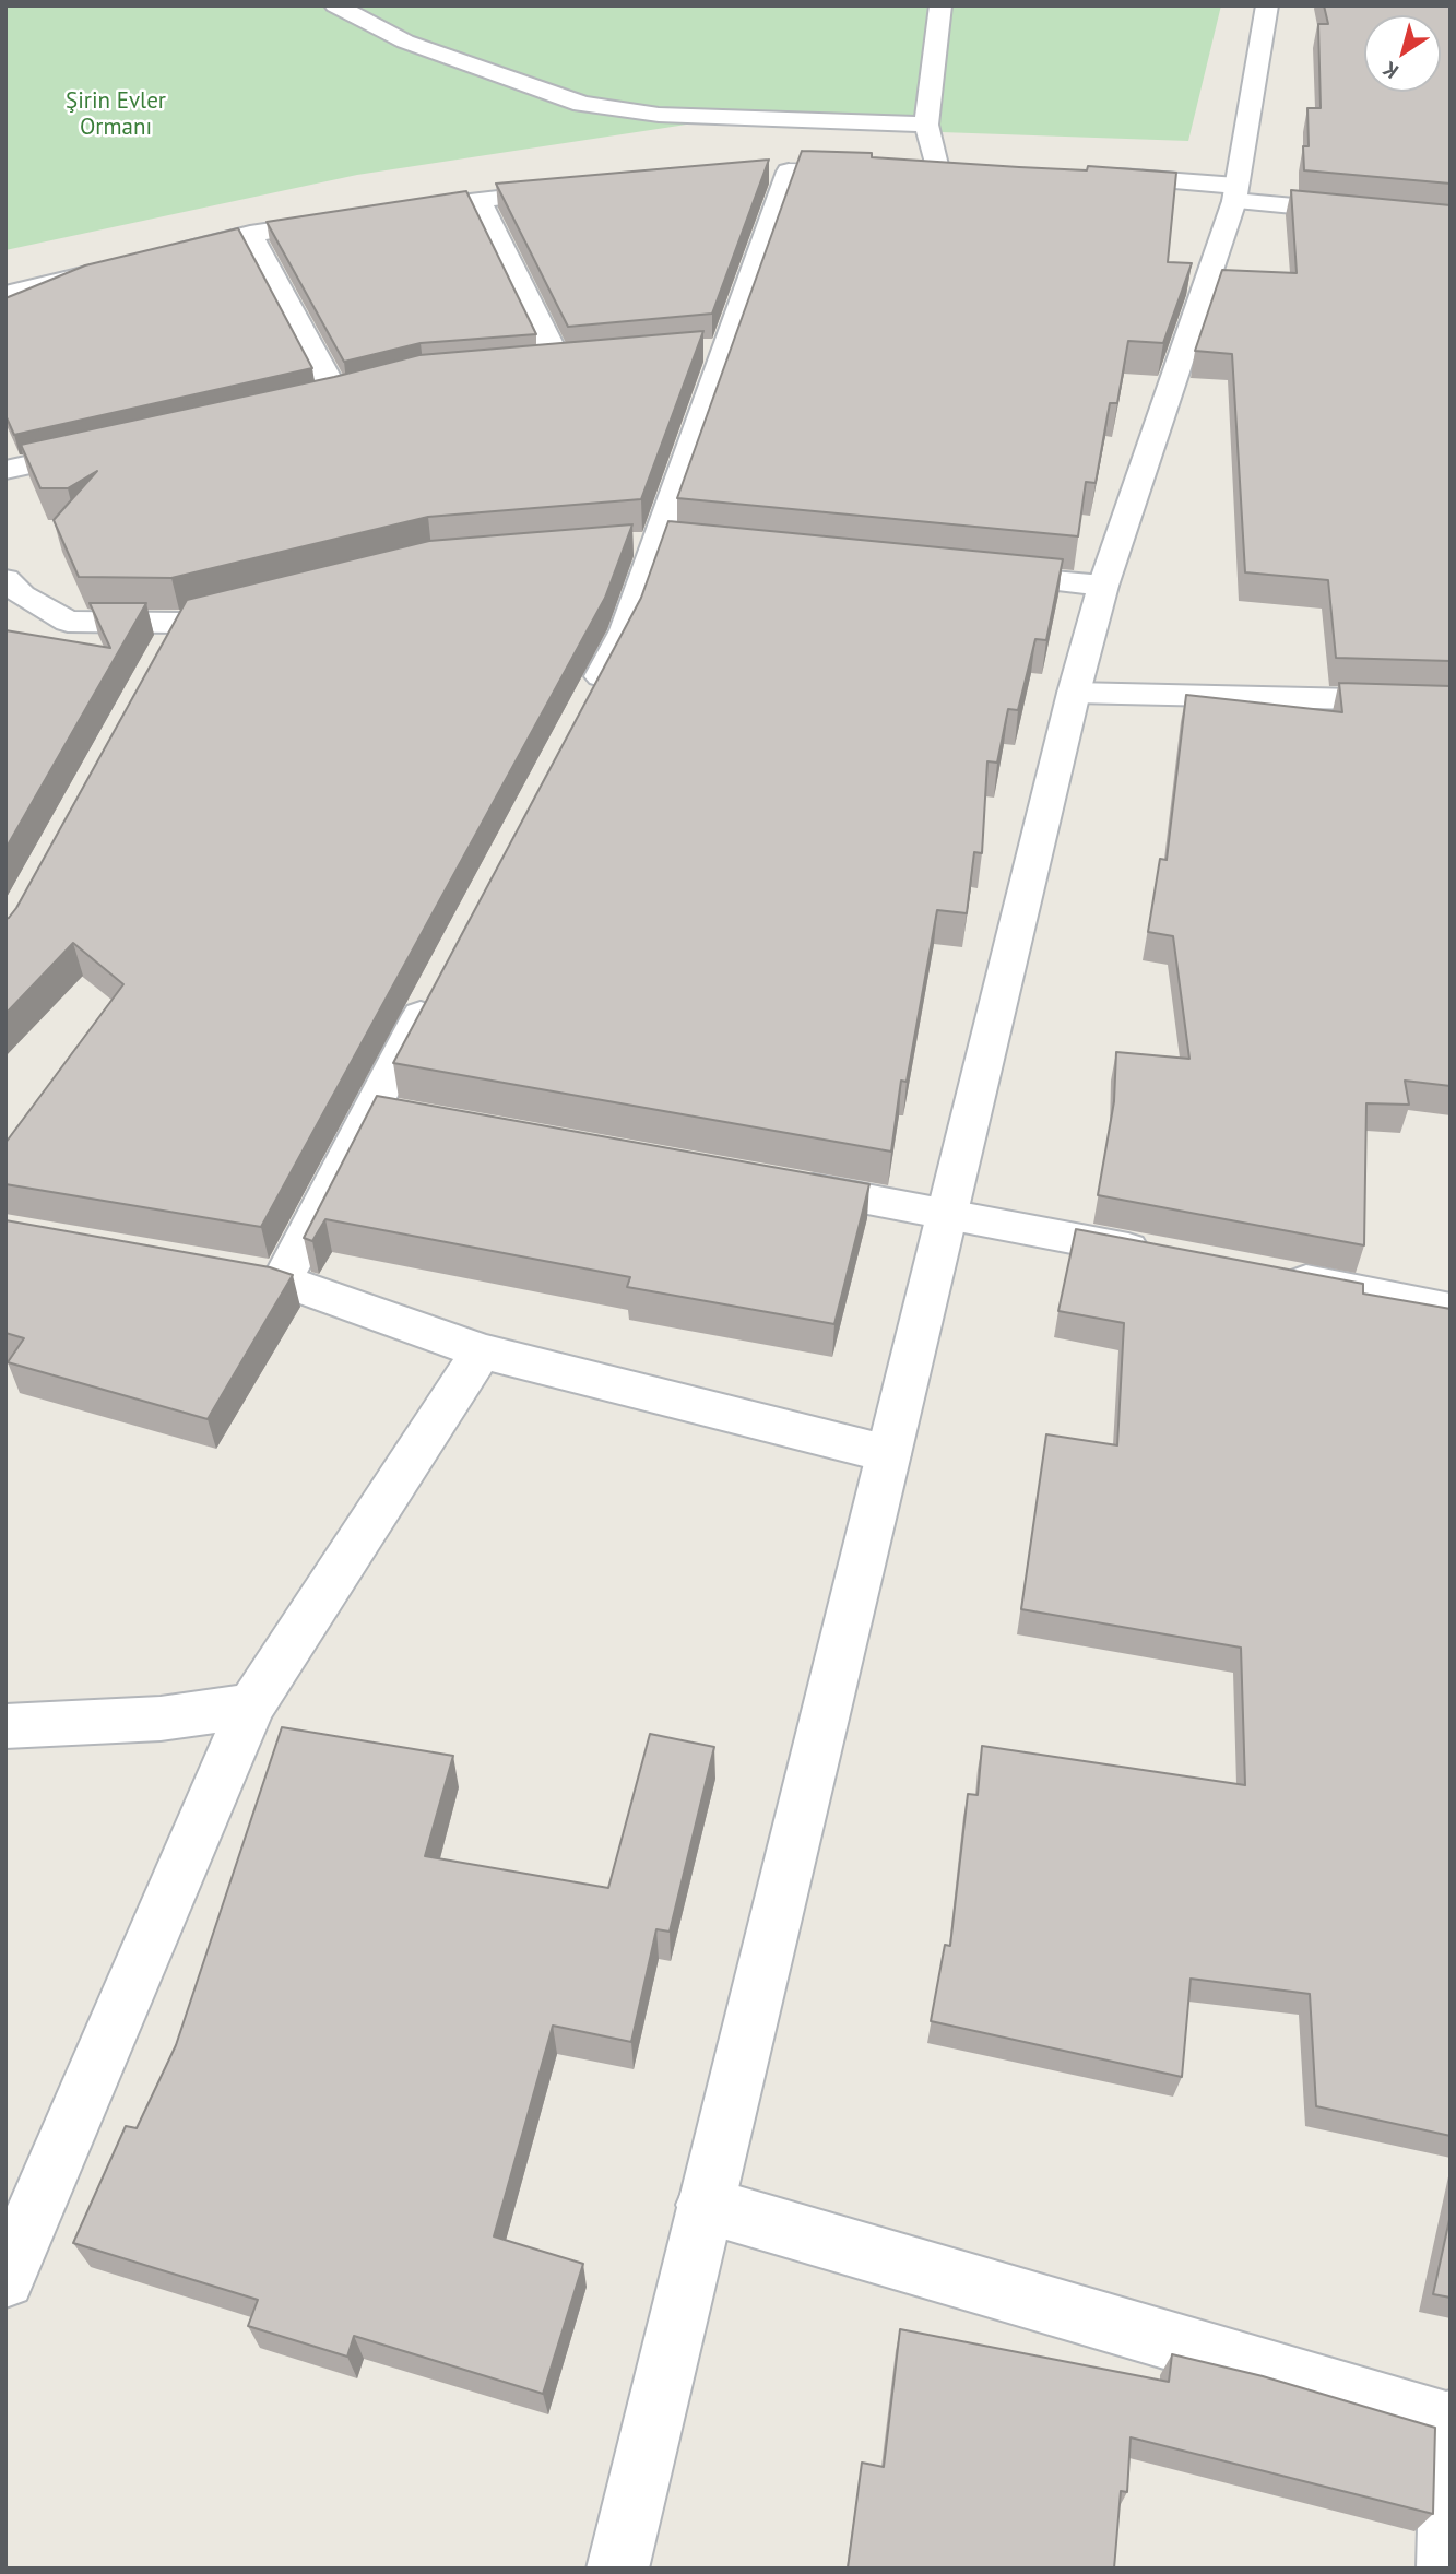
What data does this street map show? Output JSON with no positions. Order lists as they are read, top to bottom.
{
  "parks": ["Şirin Evler Ormanı"],
  "north": "bottom left"
}
